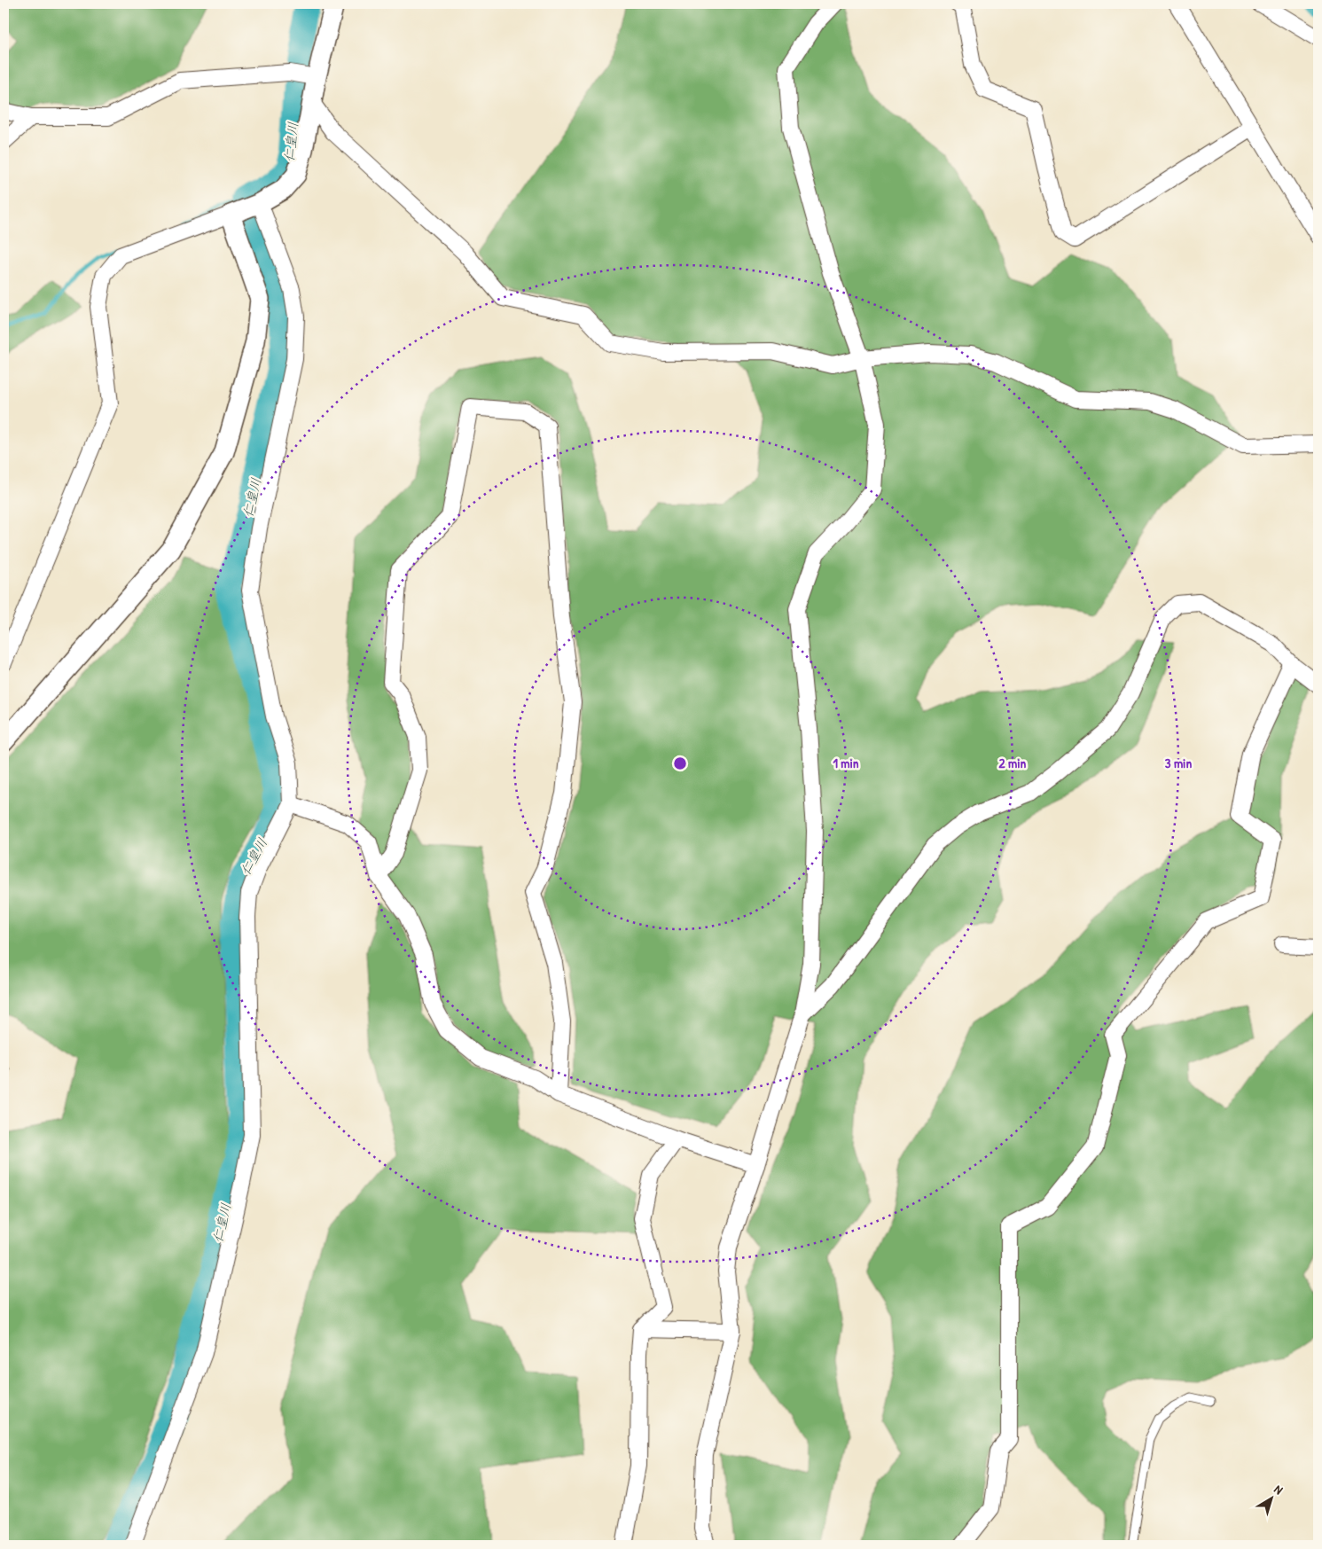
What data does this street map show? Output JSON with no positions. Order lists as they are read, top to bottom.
{
  "water": ["仁皇川"],
  "north": "top right",
  "rings": ["1 min", "2 min", "3 min"]
}
